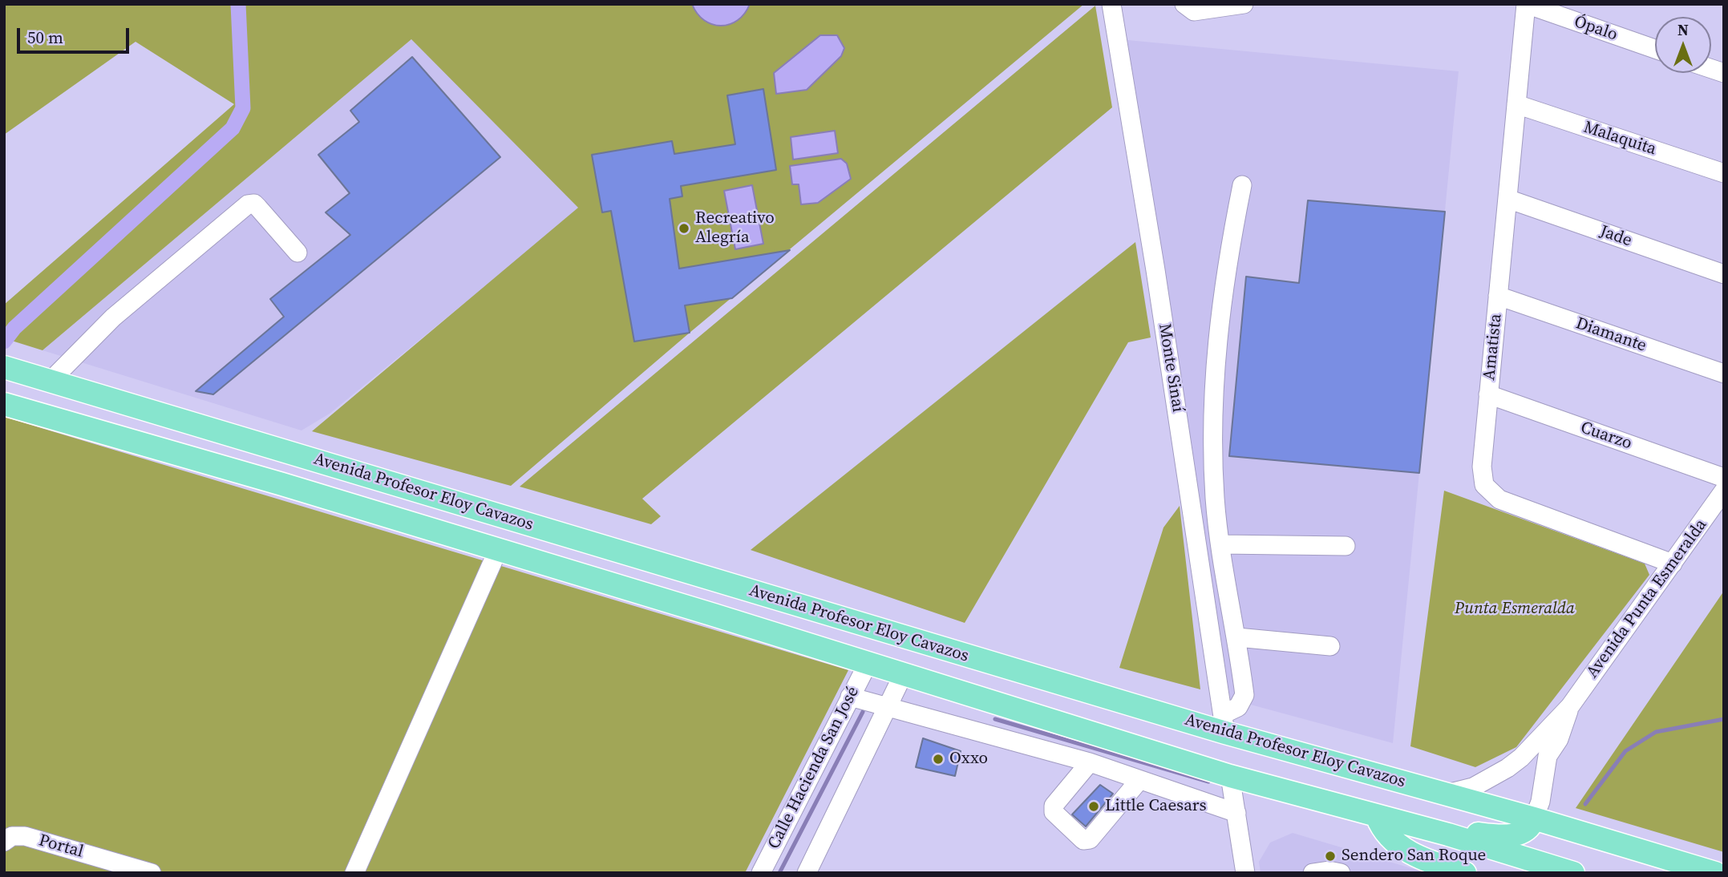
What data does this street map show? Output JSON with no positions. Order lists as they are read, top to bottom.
{
  "streets": {
    "main road": ["Avenida Profesor Eloy Cavazos"],
    "street": [
      "Ópalo",
      "Malaquita",
      "Jade",
      "Diamante",
      "Amatista",
      "Monte Sinaí",
      "Cuarzo",
      "Avenida Punta Esmeralda",
      "Calle Hacienda San José",
      "Portal"
    ]
  },
  "crossings": [
    ["Ópalo", "Amatista"],
    ["Malaquita", "Amatista"],
    ["Jade", "Amatista"],
    ["Diamante", "Amatista"],
    ["Amatista", "Cuarzo"],
    ["Amatista", "Avenida Punta Esmeralda"],
    ["Monte Sinaí", "Avenida Profesor Eloy Cavazos"],
    ["Avenida Profesor Eloy Cavazos", "Avenida Punta Esmeralda"],
    ["Avenida Profesor Eloy Cavazos", "Calle Hacienda San José"]
  ],
  "parks": ["Punta Esmeralda"],
  "places": [
    "Recreativo Alegría",
    "Oxxo",
    "Little Caesars",
    "Sendero San Roque"
  ],
  "scale_bar": "50 m",
  "north": "top"
}
